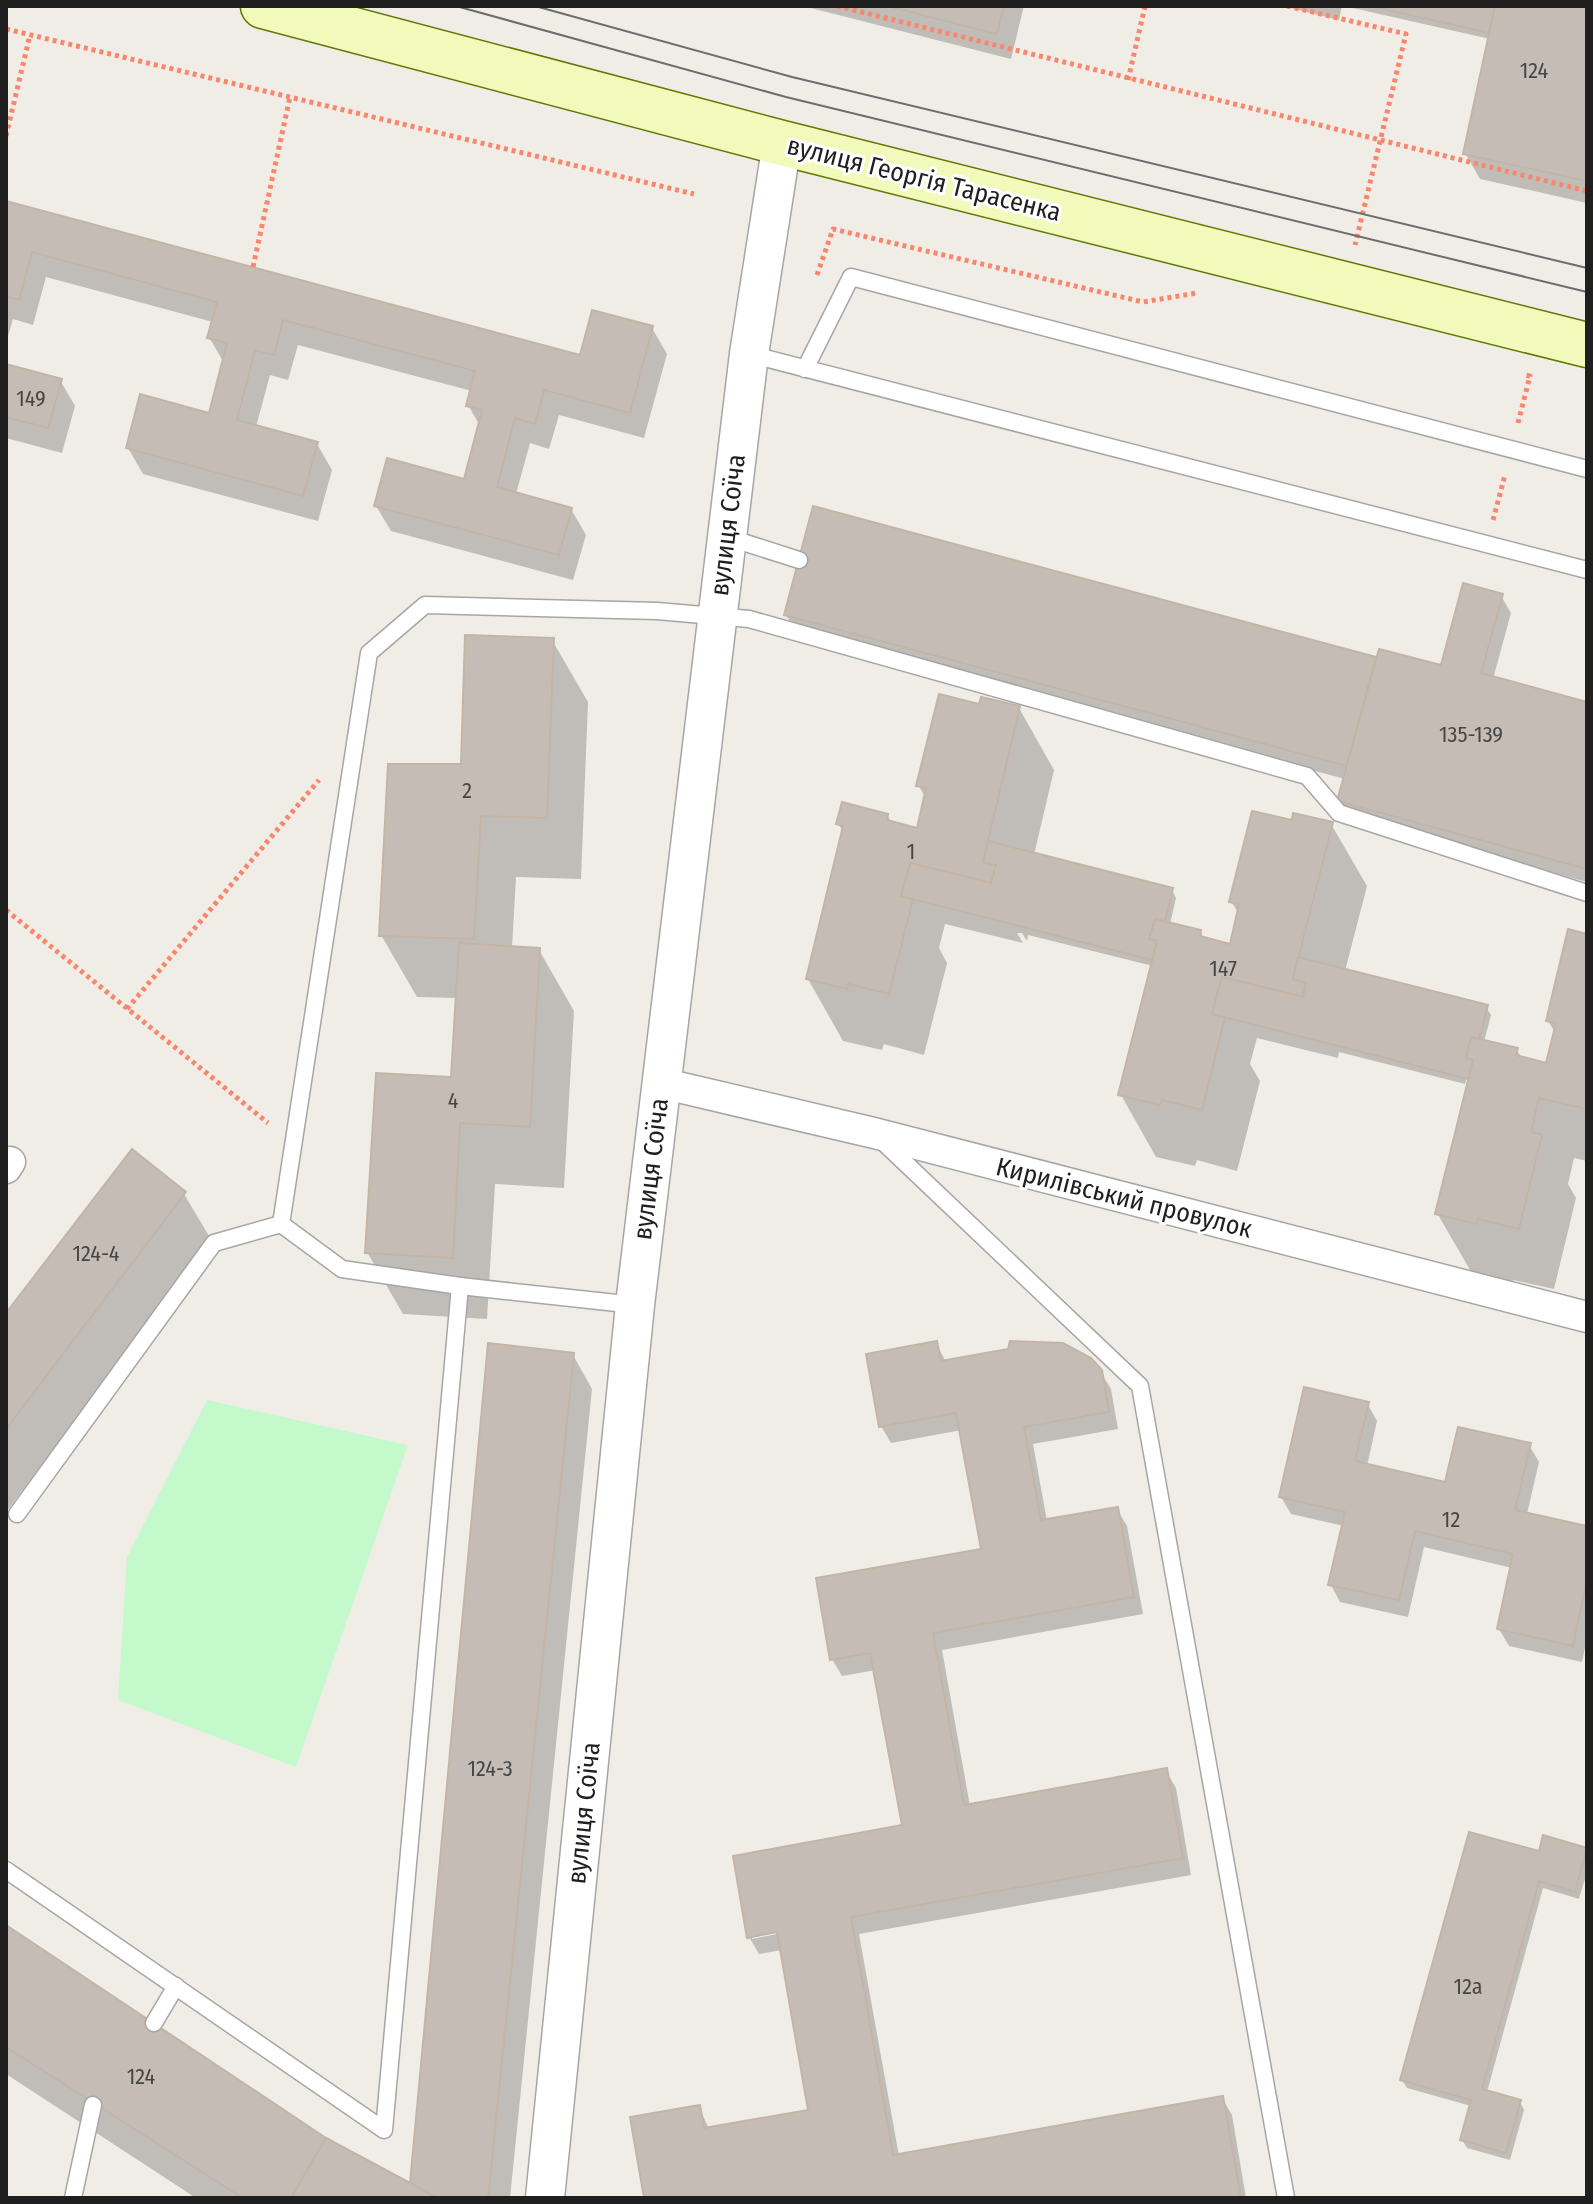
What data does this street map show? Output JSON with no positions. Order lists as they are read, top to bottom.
{
  "streets": {
    "main road": ["вулиця Георгія Тарасенка"],
    "street": ["вулиця Соїча", "Кирилівський провулок"]
  },
  "crossings": [
    ["вулиця Георгія Тарасенка", "вулиця Соїча"],
    ["вулиця Соїча", "Кирилівський провулок"]
  ],
  "house_numbers": [
    "124",
    "149",
    "135-139",
    "2",
    "1",
    "147",
    "4",
    "124-4",
    "12",
    "124-3",
    "12а",
    "124"
  ]
}
